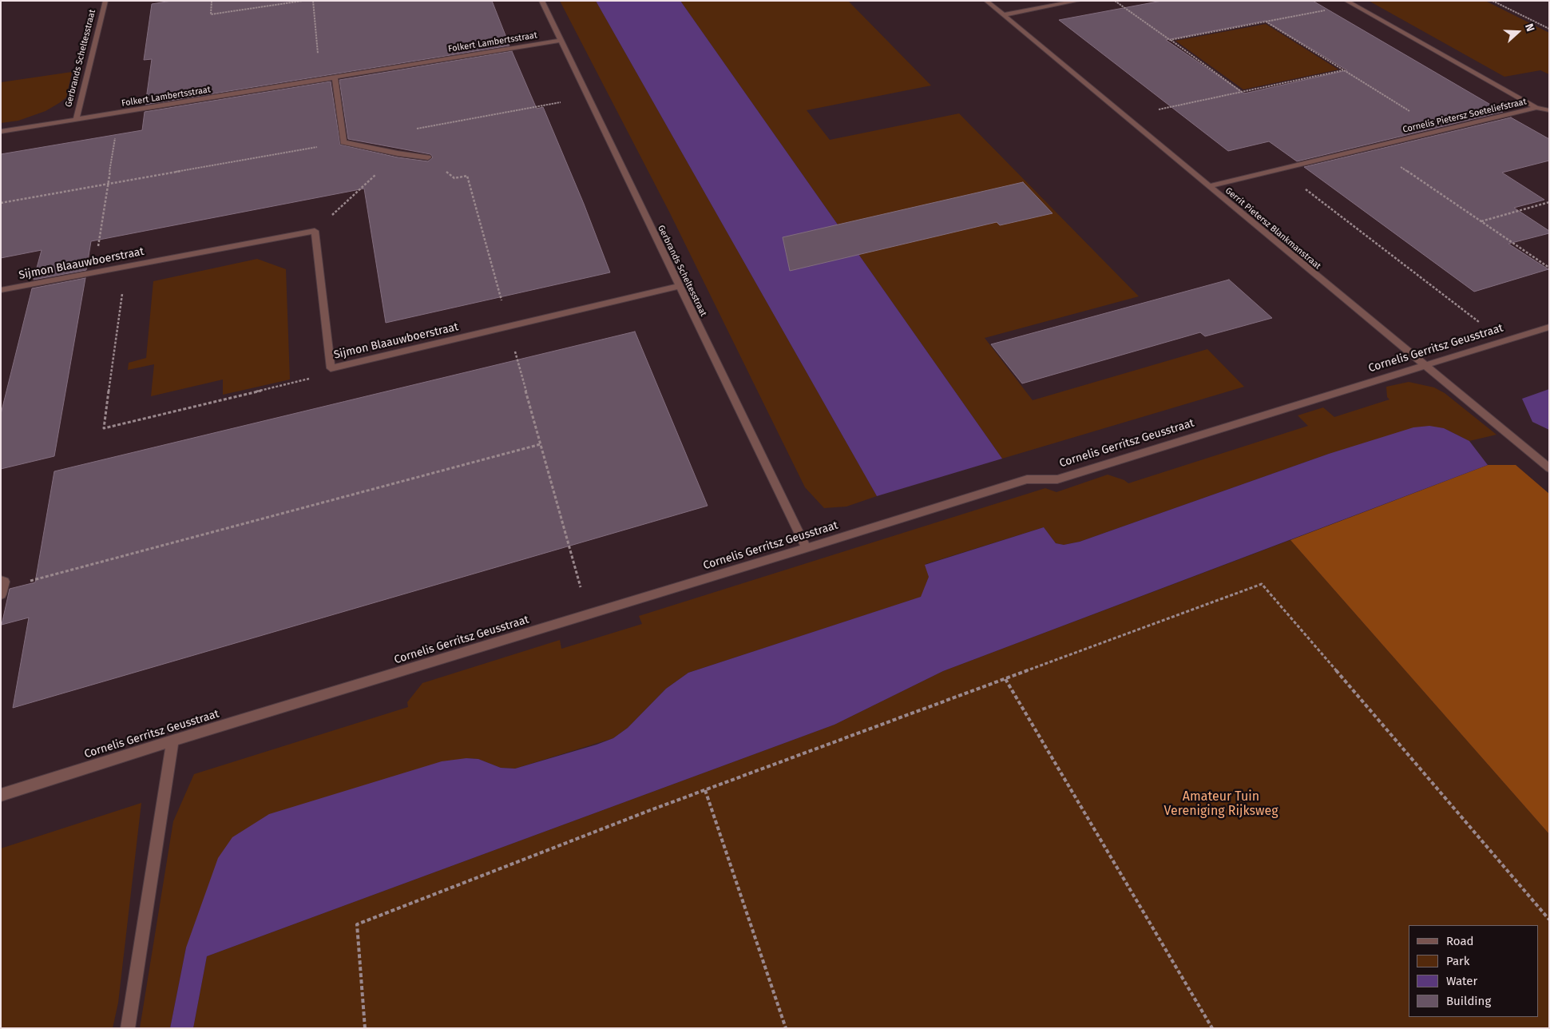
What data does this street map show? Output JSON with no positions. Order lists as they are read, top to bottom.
{
  "streets": {
    "street": [
      "Folkert Lambertsstraat",
      "Gerbrands Scheltesstraat",
      "Cornelis Pietersz Soeteliefstraat",
      "Gerrit Pietersz Blankmanstraat",
      "Sijmon Blaauwboerstraat",
      "Cornelis Gerritsz Geusstraat"
    ]
  },
  "crossings": [
    ["Folkert Lambertsstraat", "Gerbrands Scheltesstraat"],
    ["Gerbrands Scheltesstraat", "Sijmon Blaauwboerstraat"],
    ["Gerbrands Scheltesstraat", "Cornelis Gerritsz Geusstraat"],
    ["Cornelis Pietersz Soeteliefstraat", "Gerrit Pietersz Blankmanstraat"],
    ["Gerrit Pietersz Blankmanstraat", "Cornelis Gerritsz Geusstraat"]
  ],
  "parks": ["Amateur Tuin Vereniging Rijksweg"],
  "legend": [
    "Road",
    "Park",
    "Water",
    "Building"
  ],
  "north": "right"
}
